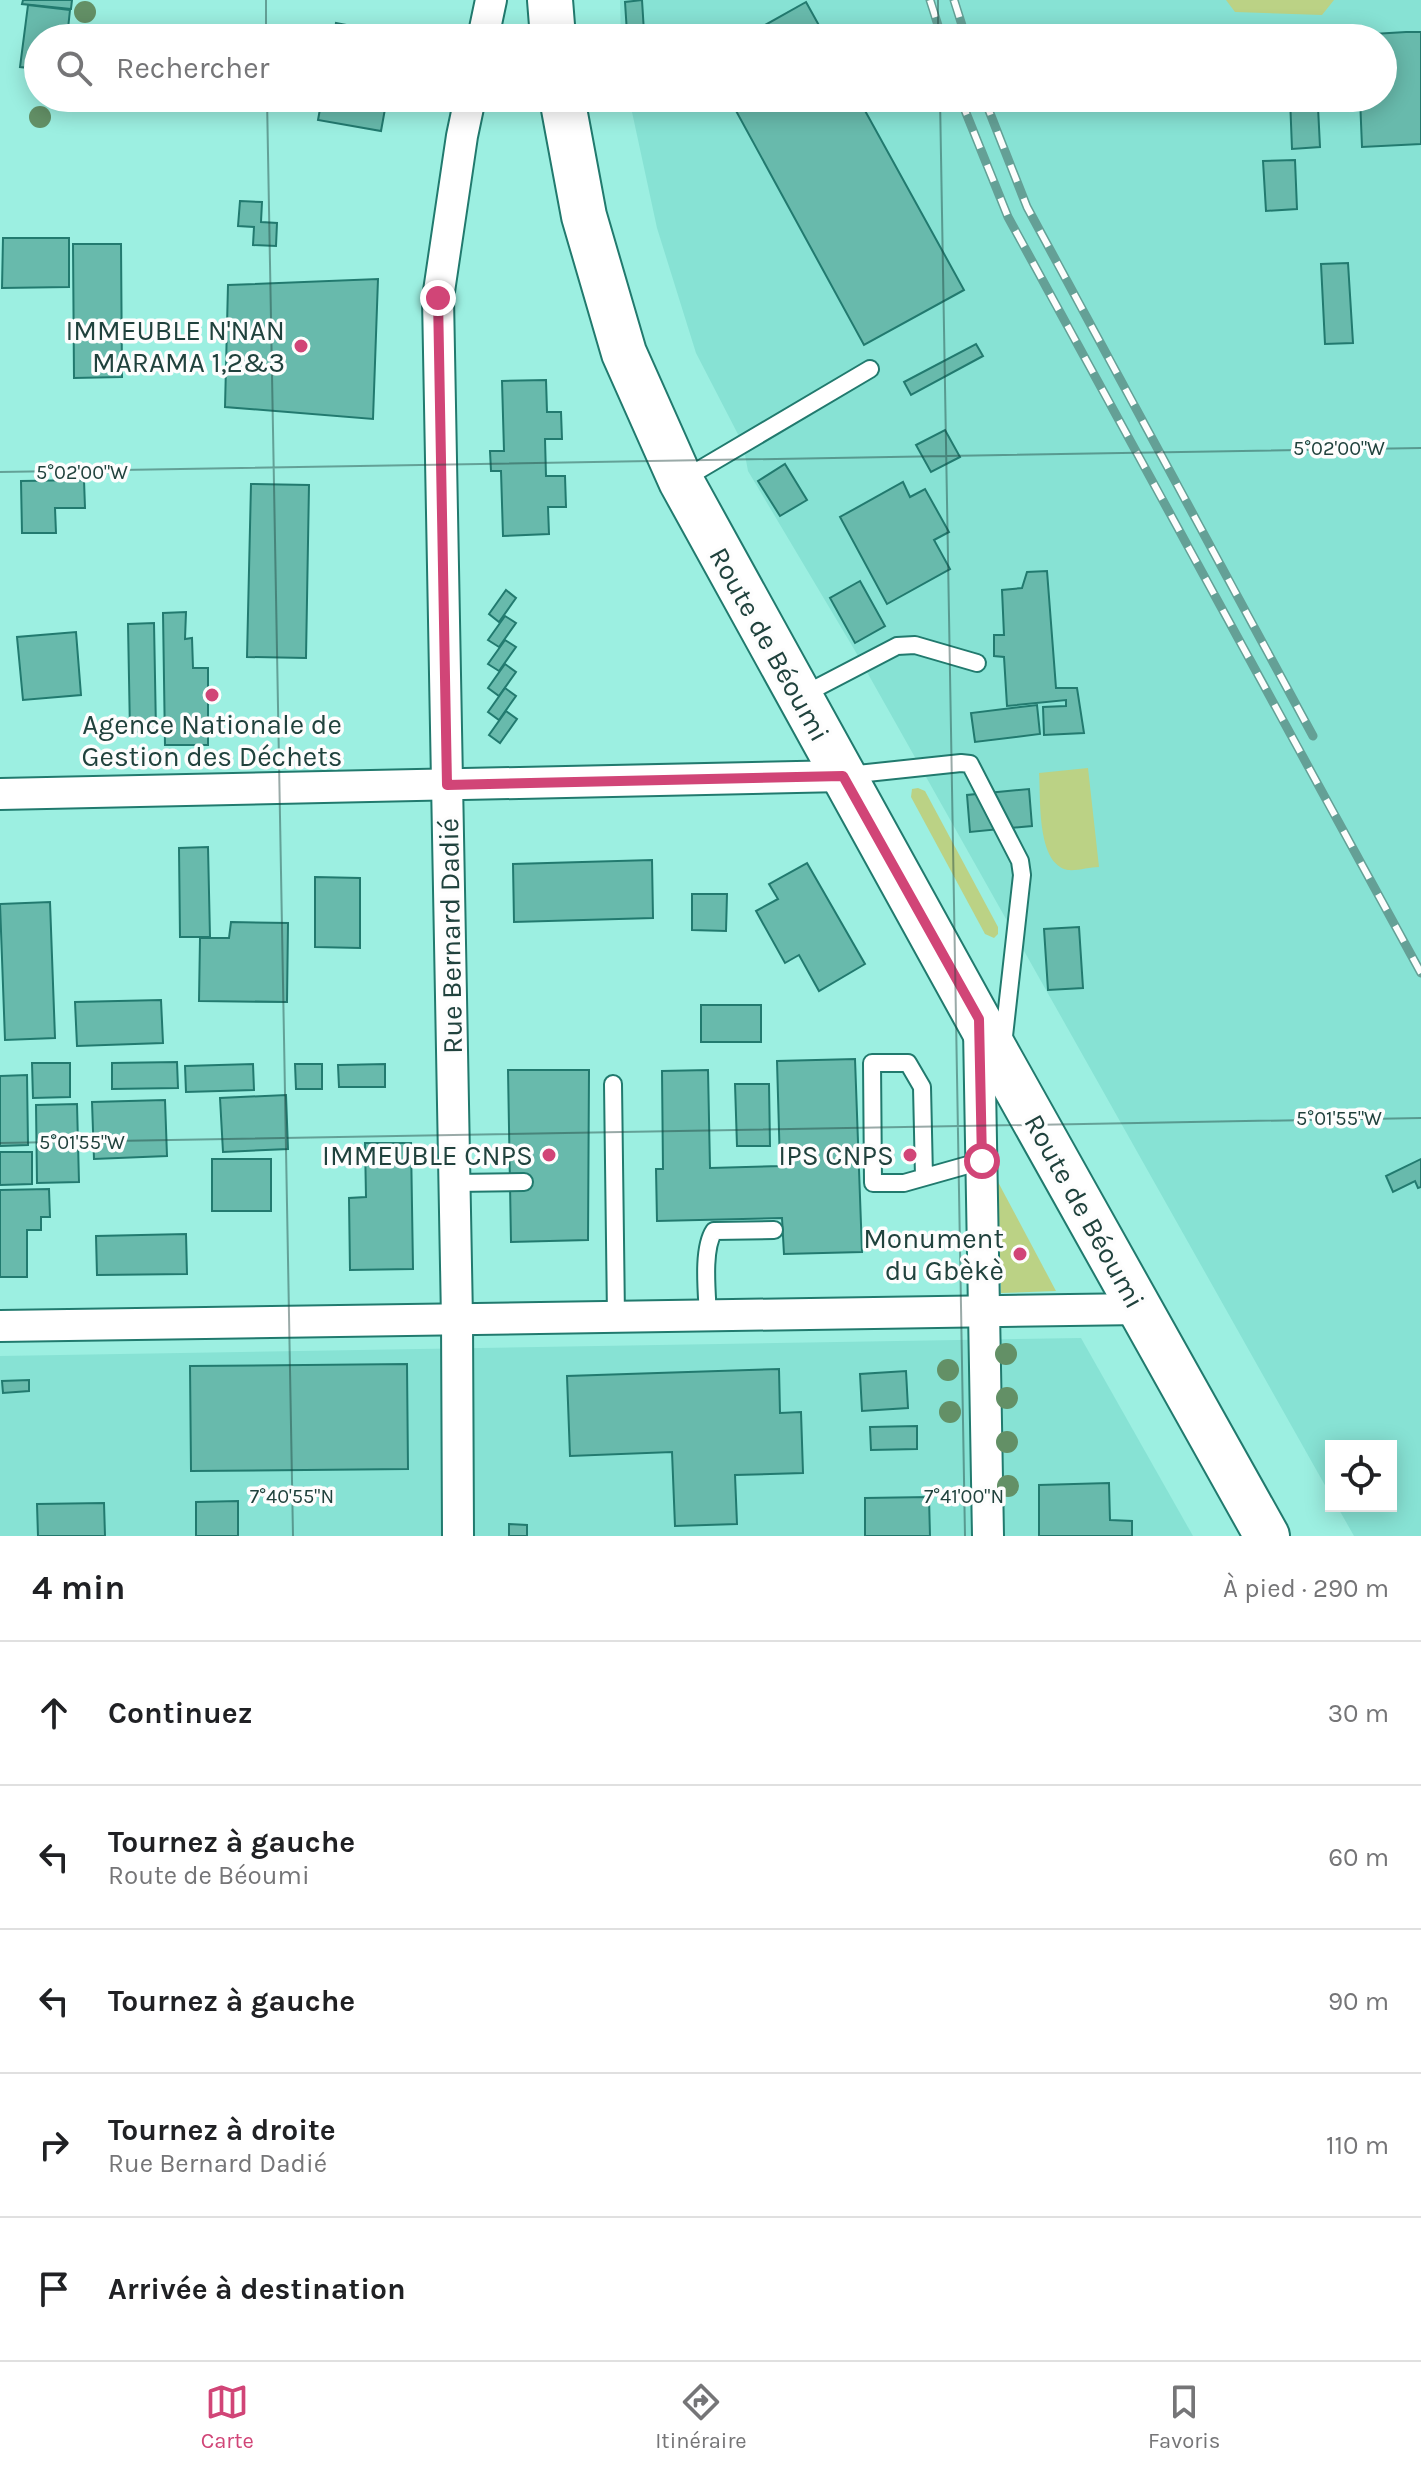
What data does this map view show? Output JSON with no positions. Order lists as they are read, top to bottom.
{
  "streets": {
    "main road": ["Route de Béoumi"],
    "street": ["Rue Bernard Dadié"]
  },
  "places": [
    "IMMEUBLE N'NAN MARAMA 1,2&3",
    "Agence Nationale de Gestion des Déchets",
    "IMMEUBLE CNPS",
    "IPS CNPS",
    "Monument du Gbèkè"
  ],
  "page": {
    "search": "Rechercher",
    "heading": ["4 min", "À pied · 290 m"],
    "list": [
      ["Continuez", "30 m"],
      ["Tournez à gauche", "Route de Béoumi", "60 m"],
      ["Tournez à gauche", "90 m"],
      ["Tournez à droite", "Rue Bernard Dadié", "110 m"],
      "Arrivée à destination"
    ],
    "nav": ["Carte", "Itinéraire", "Favoris"]
  },
  "coordinates": [
    "5°02'00\"W",
    "5°01'55\"W",
    "7°40'55\"N",
    "7°41'00\"N"
  ]
}
